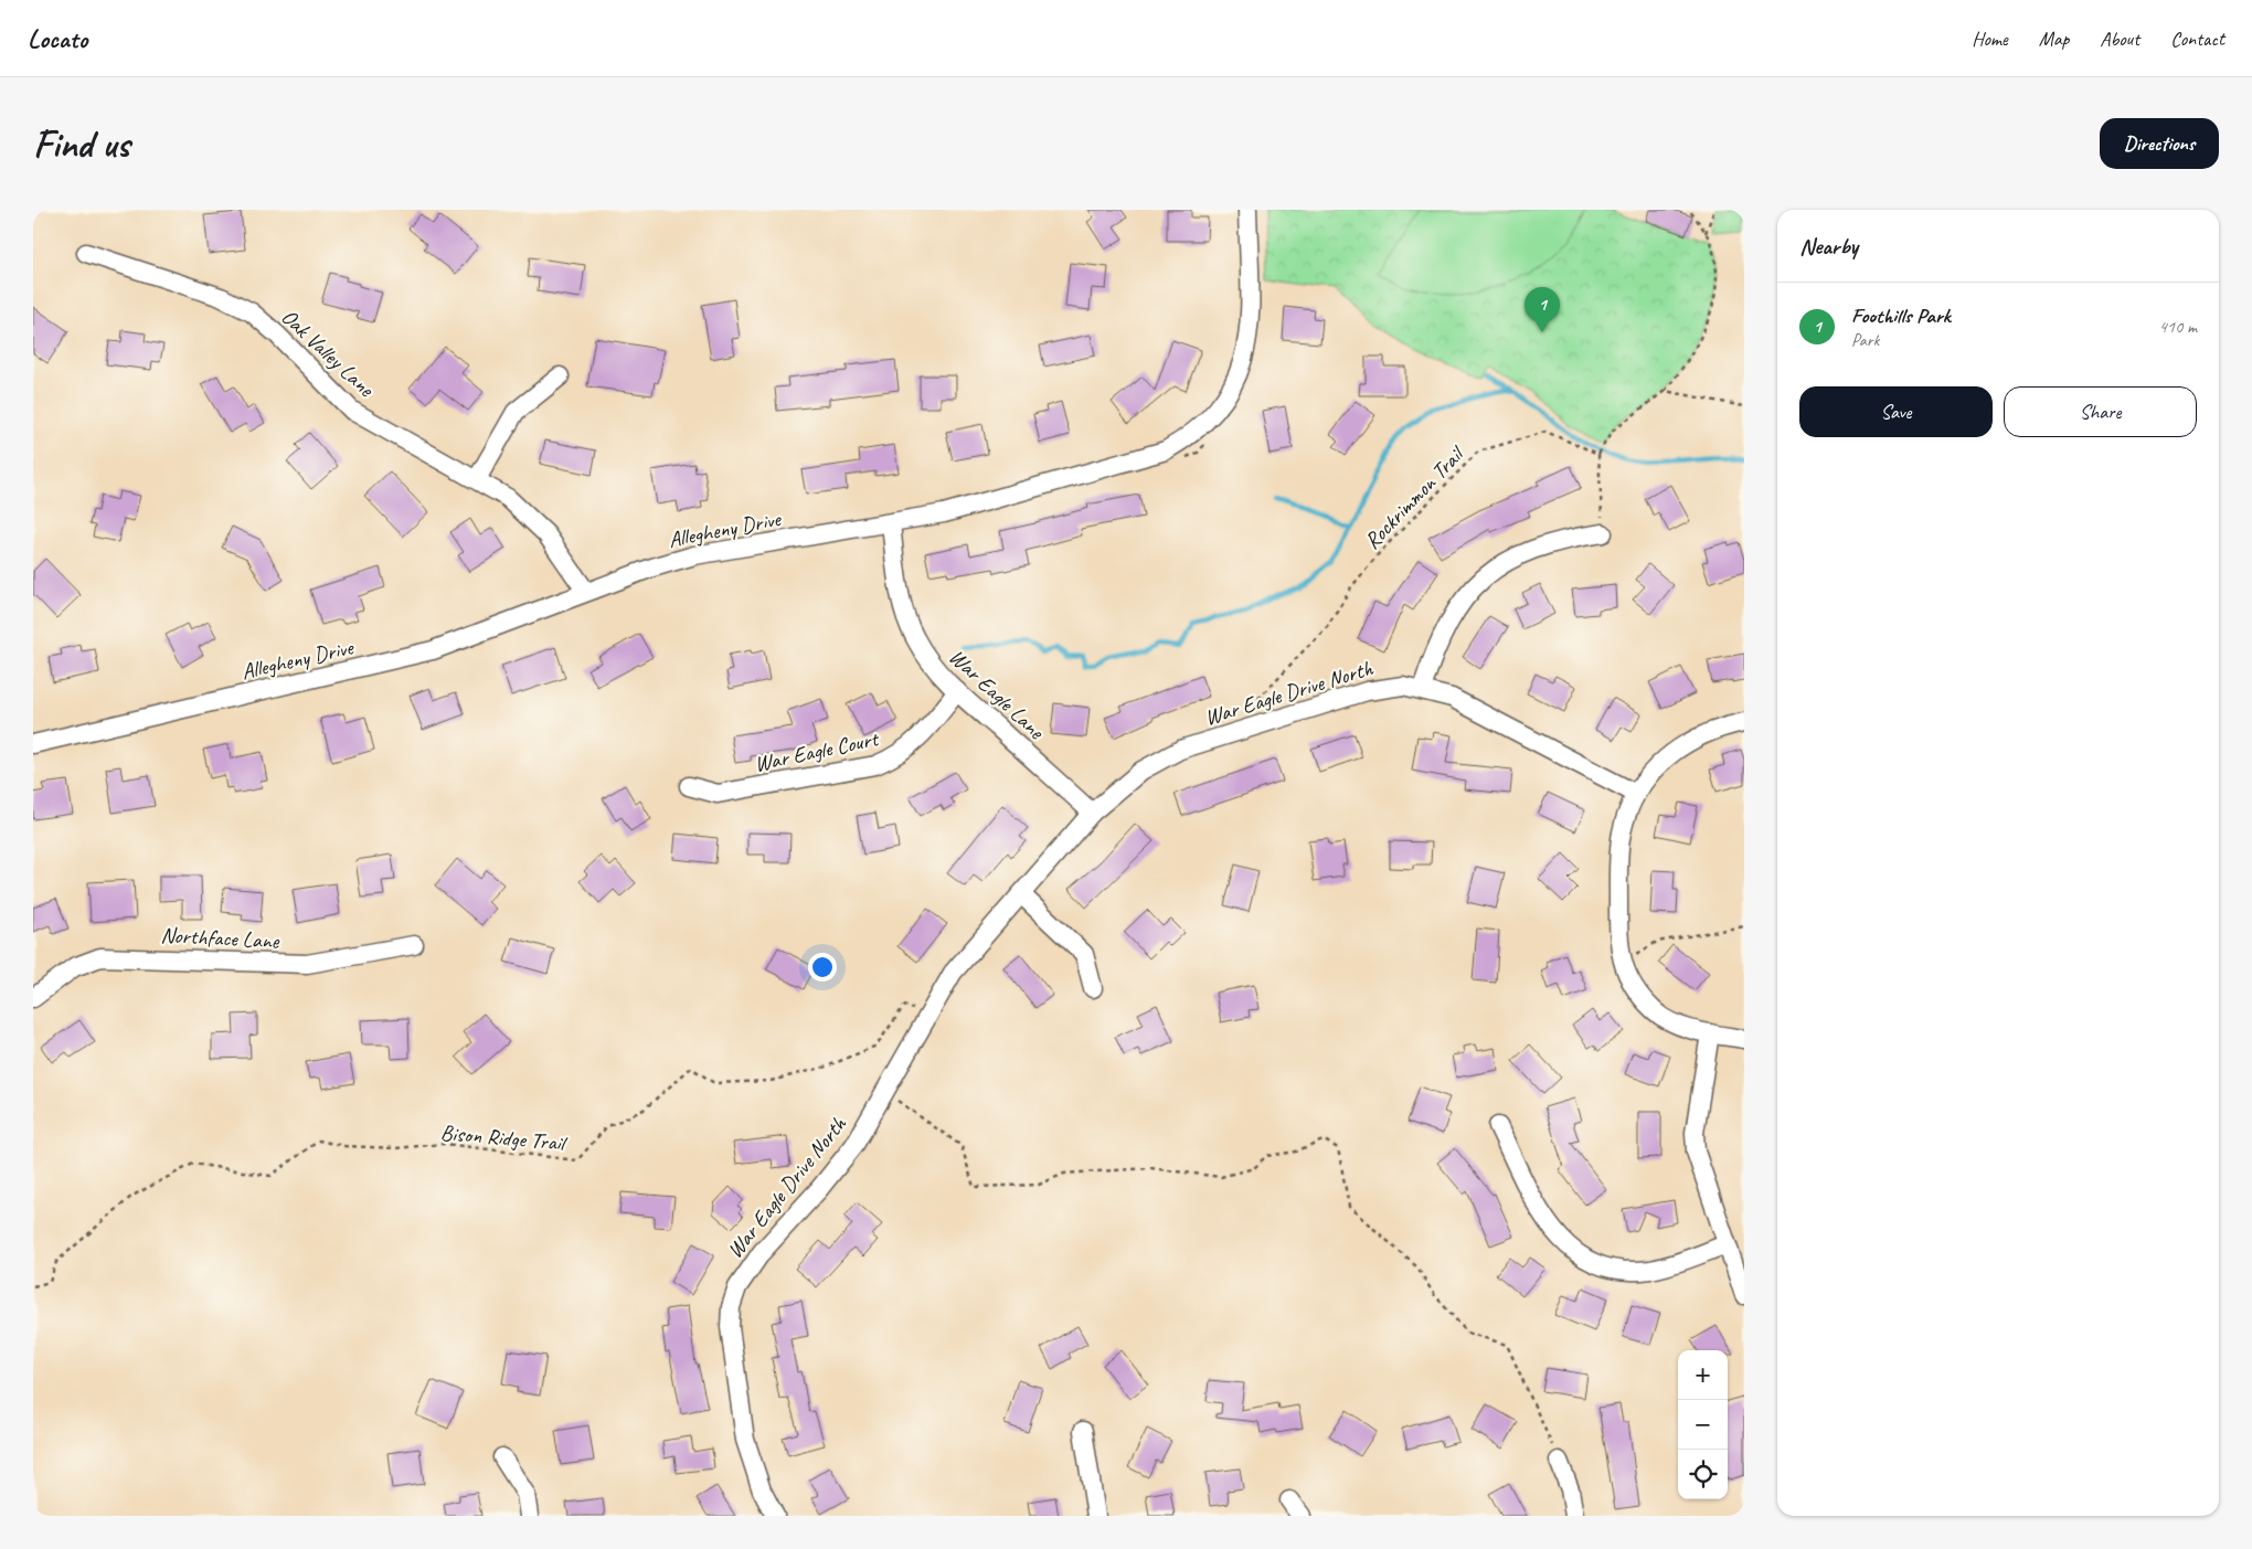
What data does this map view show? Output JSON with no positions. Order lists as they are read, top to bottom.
{
  "streets": {
    "street": [
      "Oak Valley Lane",
      "Allegheny Drive",
      "War Eagle Drive North",
      "War Eagle Lane",
      "War Eagle Court",
      "Northface Lane"
    ],
    "path": ["Rockrimmon Trail", "Bison Ridge Trail"]
  },
  "crossings": [
    ["Oak Valley Lane", "Allegheny Drive"],
    ["Rockrimmon Trail", "War Eagle Drive North"],
    ["Allegheny Drive", "War Eagle Lane"],
    ["War Eagle Drive North", "War Eagle Lane"],
    ["War Eagle Drive North", "Bison Ridge Trail"],
    ["War Eagle Lane", "War Eagle Court"]
  ],
  "page": {
    "header": "Locato",
    "nav": [
      "Home",
      "Map",
      "About",
      "Contact"
    ],
    "buttons": [
      "Directions",
      ["Save", "Share"]
    ],
    "title": "Find us",
    "heading": "Nearby",
    "list": [
      {
        "mark": "1",
        "name": "Foothills Park",
        "note": "Park",
        "value": "410 m"
      }
    ],
    "pins": "1",
    "map_buttons": ["+", "−"]
  }
}
